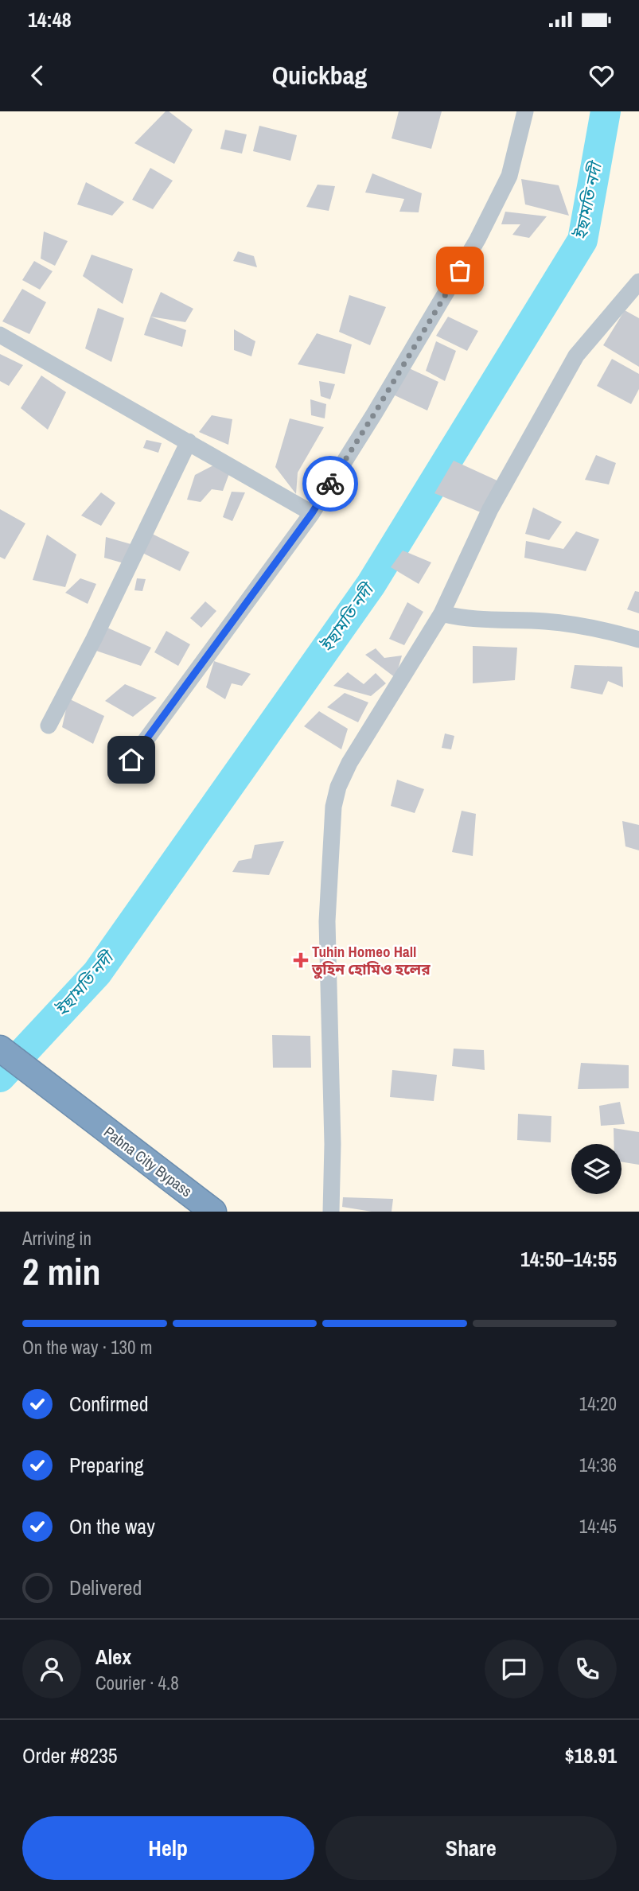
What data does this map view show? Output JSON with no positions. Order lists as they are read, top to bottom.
{
  "streets": {
    "highway": ["Pabna City Bypass"]
  },
  "water": ["ইছামতি নদী"],
  "places": {
    "health": ["Tuhin Homeo Hall তুহিন হোমিও হলের"]
  },
  "page": {
    "status": "14:48",
    "header": "Quickbag",
    "heading": ["2 min", "Arriving in", "14:50–14:55"],
    "panel": [
      "Alex",
      "Courier · 4.8",
      "Order #8235",
      "$18.91"
    ],
    "bar": "On the way · 130 m",
    "list": [
      ["Confirmed", "14:20"],
      ["Preparing", "14:36"],
      ["On the way", "14:45"],
      "Delivered"
    ],
    "buttons": ["Help", "Share"]
  }
}
